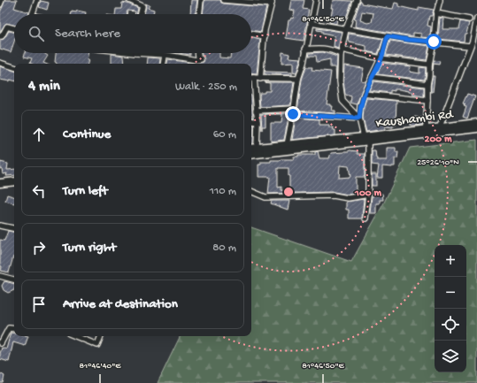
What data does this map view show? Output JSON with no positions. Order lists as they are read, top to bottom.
{
  "streets": {
    "main road": ["Kaushambi Rd"]
  },
  "page": {
    "search": "Search here",
    "heading": ["4 min", "Walk · 250 m"],
    "list": [
      ["Continue", "60 m"],
      ["Turn left", "110 m"],
      ["Turn right", "80 m"],
      "Arrive at destination"
    ],
    "map_buttons": ["+", "−"]
  },
  "coordinates": ["81°46'50\"E", "25°26'10\"N", "81°46'40\"E"],
  "rings": ["200 m", "100 m"]
}
